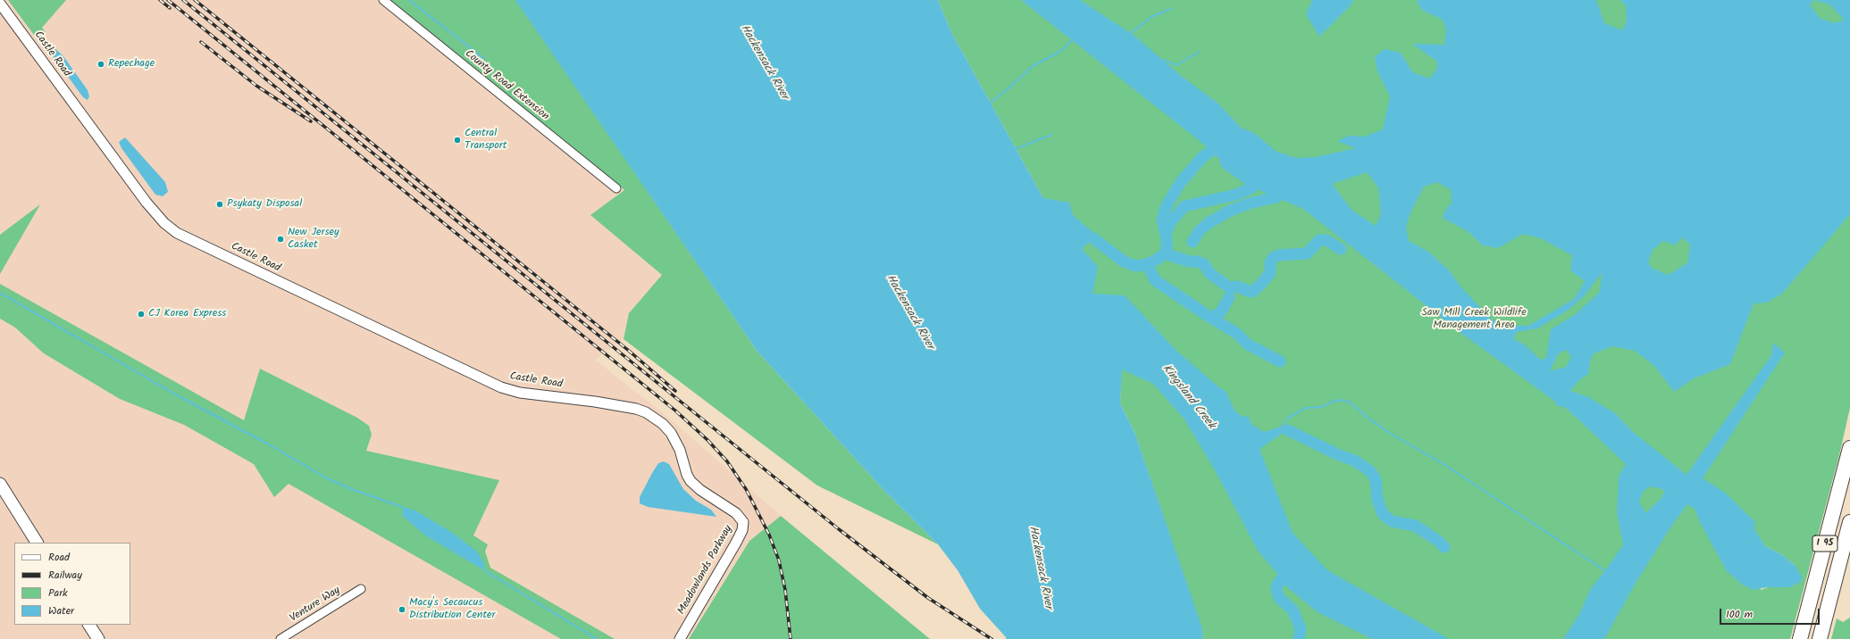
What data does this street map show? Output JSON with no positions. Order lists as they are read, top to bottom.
{
  "streets": {
    "highway": ["I 95"],
    "street": [
      "Castle Road",
      "County Road Extension",
      "Meadowlands Parkway",
      "Venture Way"
    ]
  },
  "crossings": [
    ["Castle Road", "Meadowlands Parkway"]
  ],
  "water": ["Hackensack River", "Kingsland Creek"],
  "parks": ["Saw Mill Creek Wildlife Management Area"],
  "places": [
    "Repechage",
    "Central Transport",
    "Psykaty Disposal",
    "New Jersey Casket",
    "CJ Korea Express",
    "Macy's Secaucus Distribution Center"
  ],
  "legend": [
    "Road",
    "Railway",
    "Park",
    "Water"
  ],
  "scale_bar": "100 m"
}
